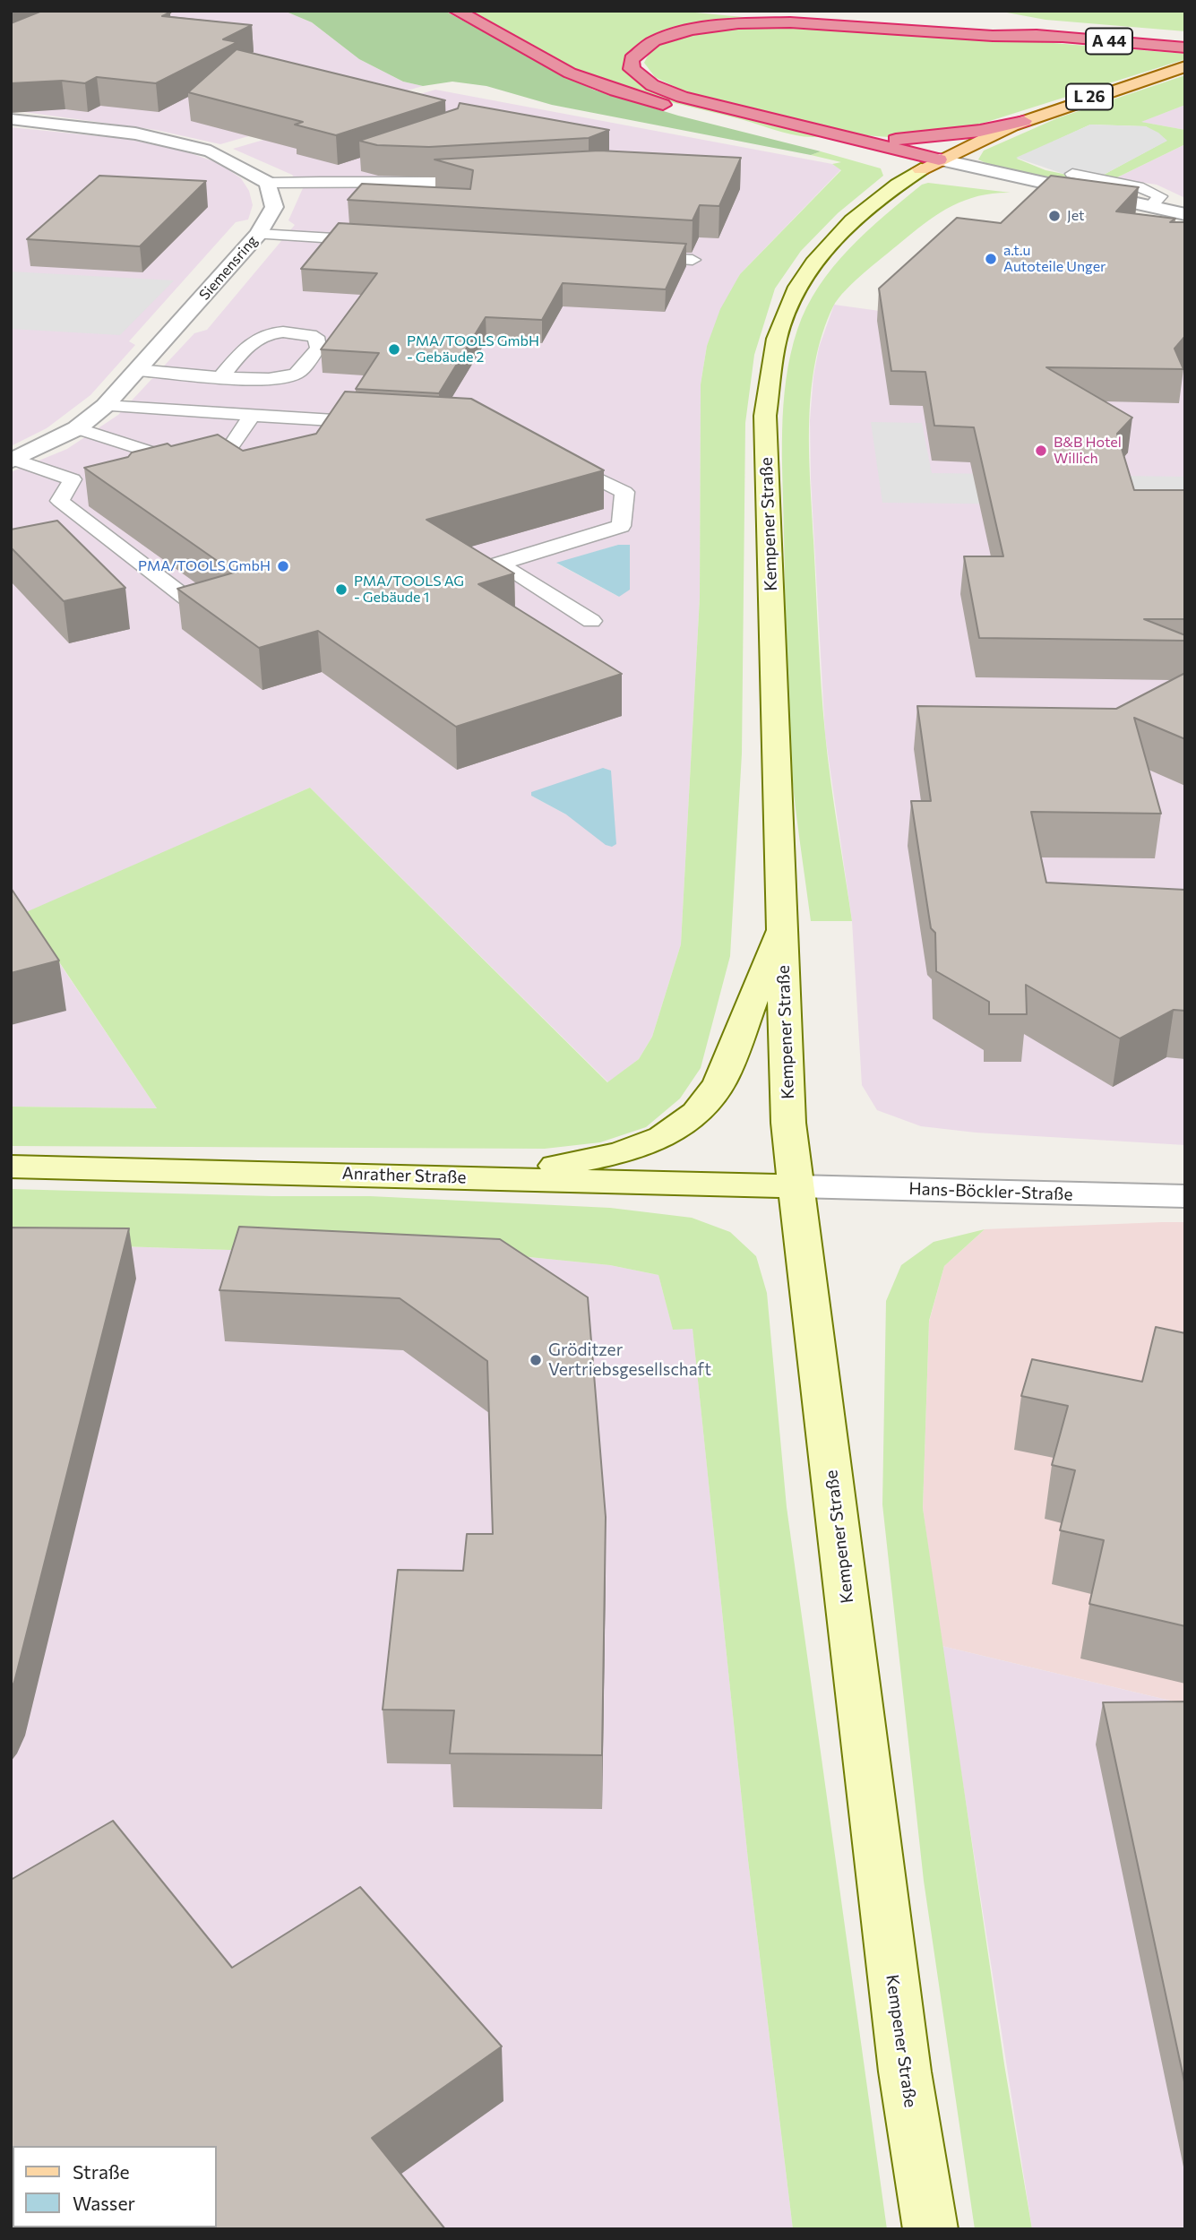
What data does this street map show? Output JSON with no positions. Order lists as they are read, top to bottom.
{
  "streets": {
    "highway": ["A 44"],
    "main road": ["L 26", "Kempener Straße", "Anrather Straße"],
    "street": ["Siemensring", "Hans-Böckler-Straße"]
  },
  "crossings": [
    ["Kempener Straße", "Anrather Straße"],
    ["Kempener Straße", "Hans-Böckler-Straße"],
    ["Anrather Straße", "Hans-Böckler-Straße"]
  ],
  "places": [
    "Jet",
    "a.t.u Autoteile Unger",
    "PMA/TOOLS GmbH - Gebäude 2",
    "B&B Hotel Willich",
    "PMA/TOOLS GmbH",
    "PMA/TOOLS AG - Gebäude 1",
    "Gröditzer Vertriebsgesellschaft"
  ],
  "legend": ["Straße", "Wasser"]
}
